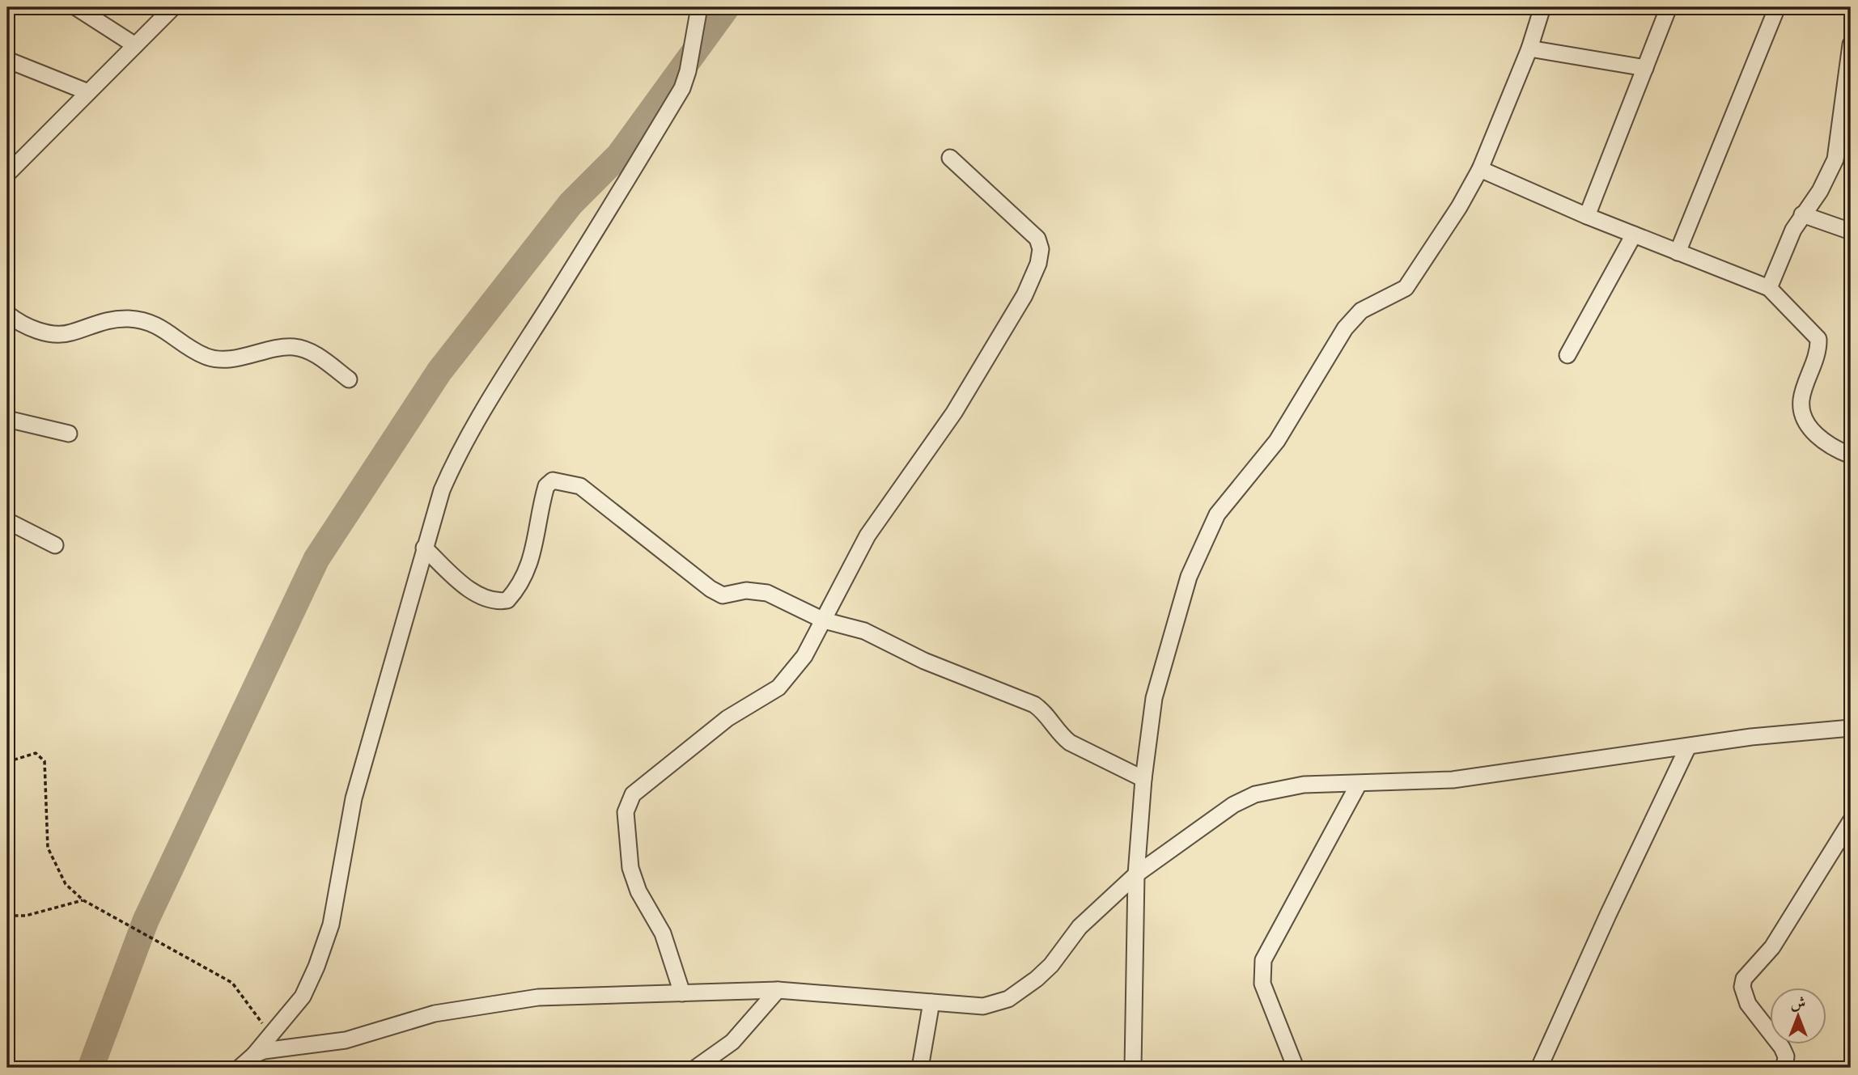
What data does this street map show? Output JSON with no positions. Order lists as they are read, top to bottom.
{
  "north": "top"
}
